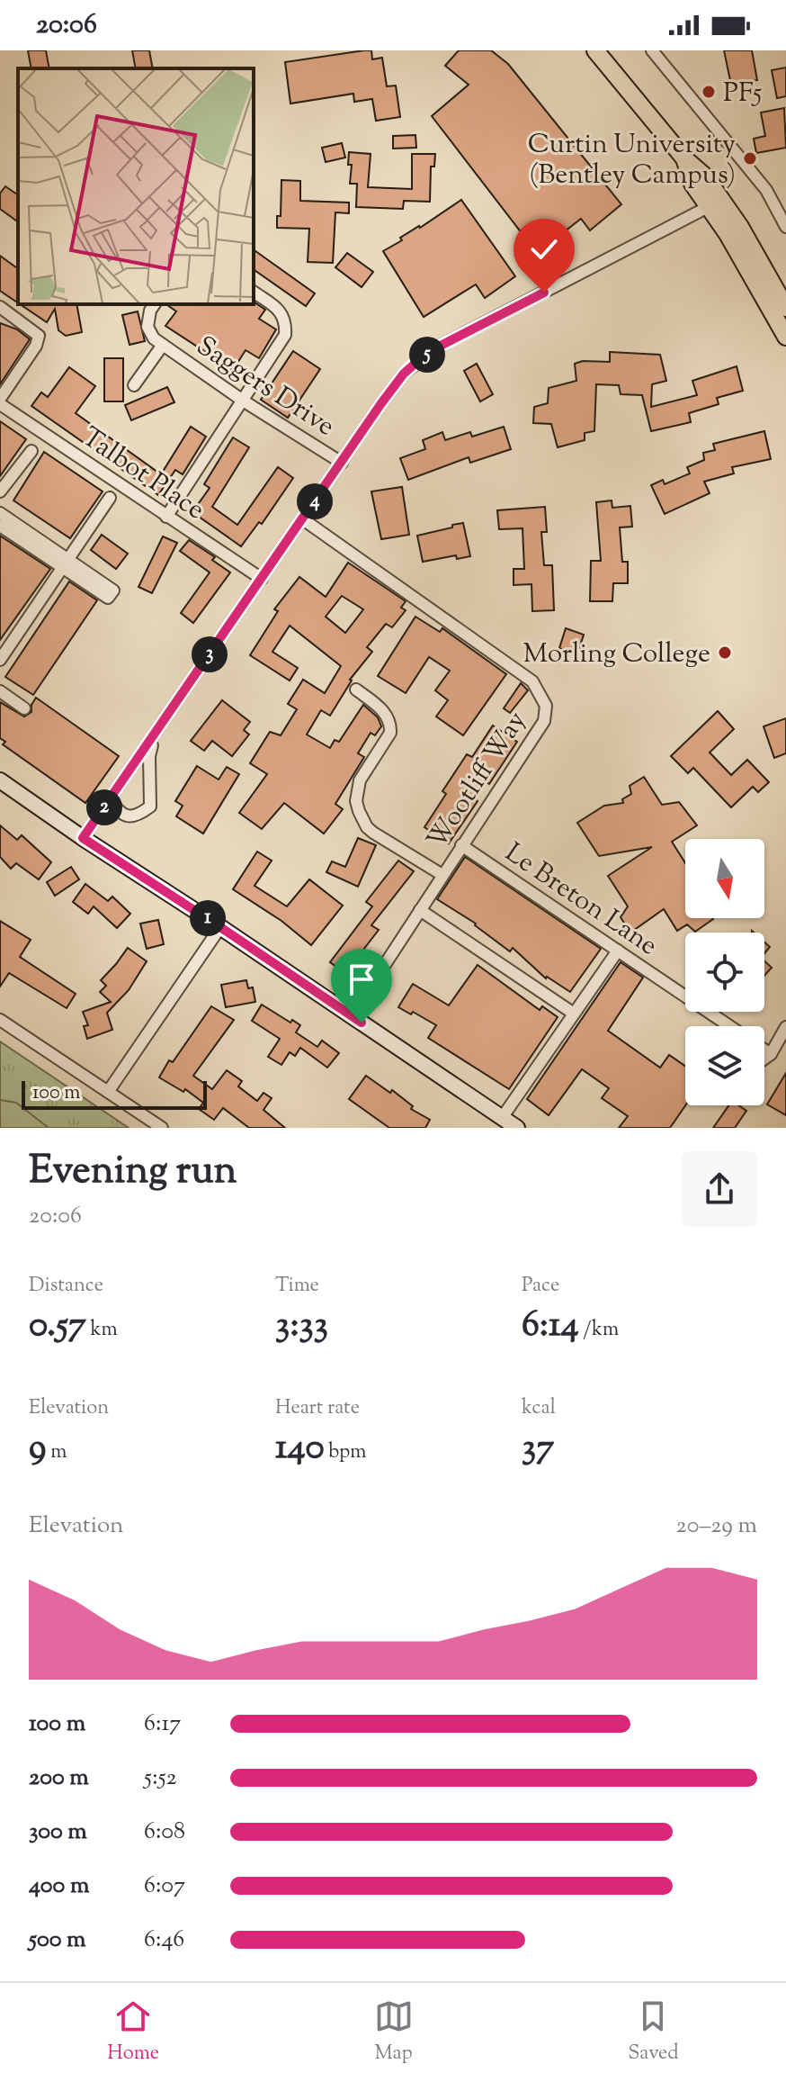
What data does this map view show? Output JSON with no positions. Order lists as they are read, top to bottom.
{
  "streets": {
    "street": [
      "Saggers Drive",
      "Talbot Place",
      "Wootliff Way",
      "Le Breton Lane"
    ]
  },
  "crossings": [
    ["Wootliff Way", "Le Breton Lane"]
  ],
  "places": ["PF5", "Curtin University (Bentley Campus)", "Morling College"],
  "scale_bar": "100 m",
  "north": "bottom",
  "page": {
    "status": "20:06",
    "pins": [
      "5",
      "4",
      "3",
      "2",
      "1"
    ],
    "scale": "100 m",
    "heading": ["Evening run", "20:06"],
    "stats": [
      ["Distance", "0.57 km"],
      ["Time", "3:33"],
      ["Pace", "6:14 /km"],
      ["Elevation", "9 m"],
      ["Heart rate", "140 bpm"],
      ["kcal", "37"]
    ],
    "chart": ["Elevation", "20–29 m"],
    "list": [
      {
        "name": "100 m",
        "note": "6:17"
      },
      {
        "name": "200 m",
        "note": "5:52"
      },
      {
        "name": "300 m",
        "note": "6:08"
      },
      {
        "name": "400 m",
        "note": "6:07"
      },
      {
        "name": "500 m",
        "note": "6:46"
      }
    ],
    "tabs": ["Home", "Map", "Saved"]
  }
}
